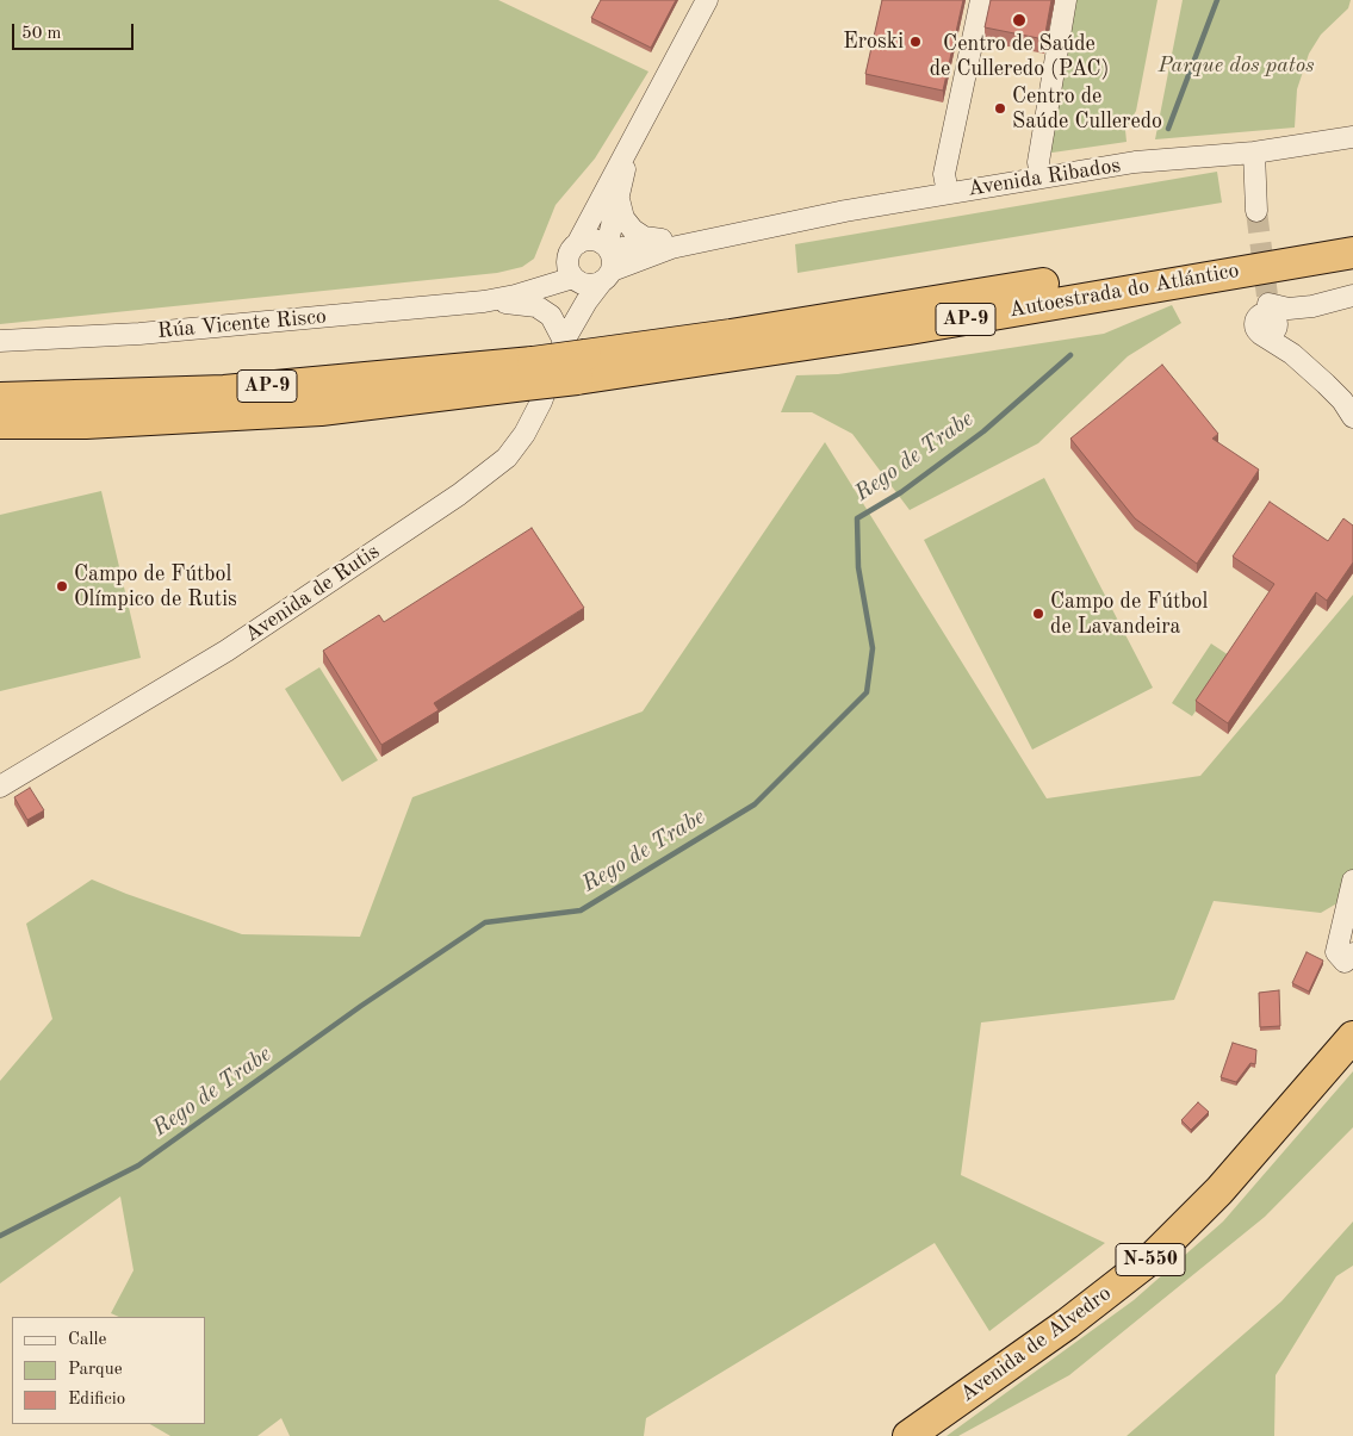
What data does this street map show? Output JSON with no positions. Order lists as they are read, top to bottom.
{
  "streets": {
    "highway": [
      "Autoestrada do Atlántico",
      "AP-9",
      "N-550",
      "Avenida de Alvedro"
    ],
    "street": ["Avenida Ribados", "Rúa Vicente Risco", "Avenida de Rutis"]
  },
  "crossings": [
    ["Avenida Ribados", "Avenida de Rutis"],
    ["Autoestrada do Atlántico", "AP-9"],
    ["Autoestrada do Atlántico", "Avenida de Rutis"],
    ["AP-9", "Avenida de Rutis"],
    ["Rúa Vicente Risco", "Avenida de Rutis"]
  ],
  "water": ["Rego de Trabe"],
  "parks": ["Parque dos patos"],
  "places": [
    "Centro de Saúde de Culleredo (PAC)",
    "Eroski",
    "Centro de Saúde Culleredo",
    "Campo de Fútbol Olímpico de Rutis",
    "Campo de Fútbol de Lavandeira"
  ],
  "legend": ["Calle", "Parque", "Edificio"],
  "scale_bar": "50 m"
}
